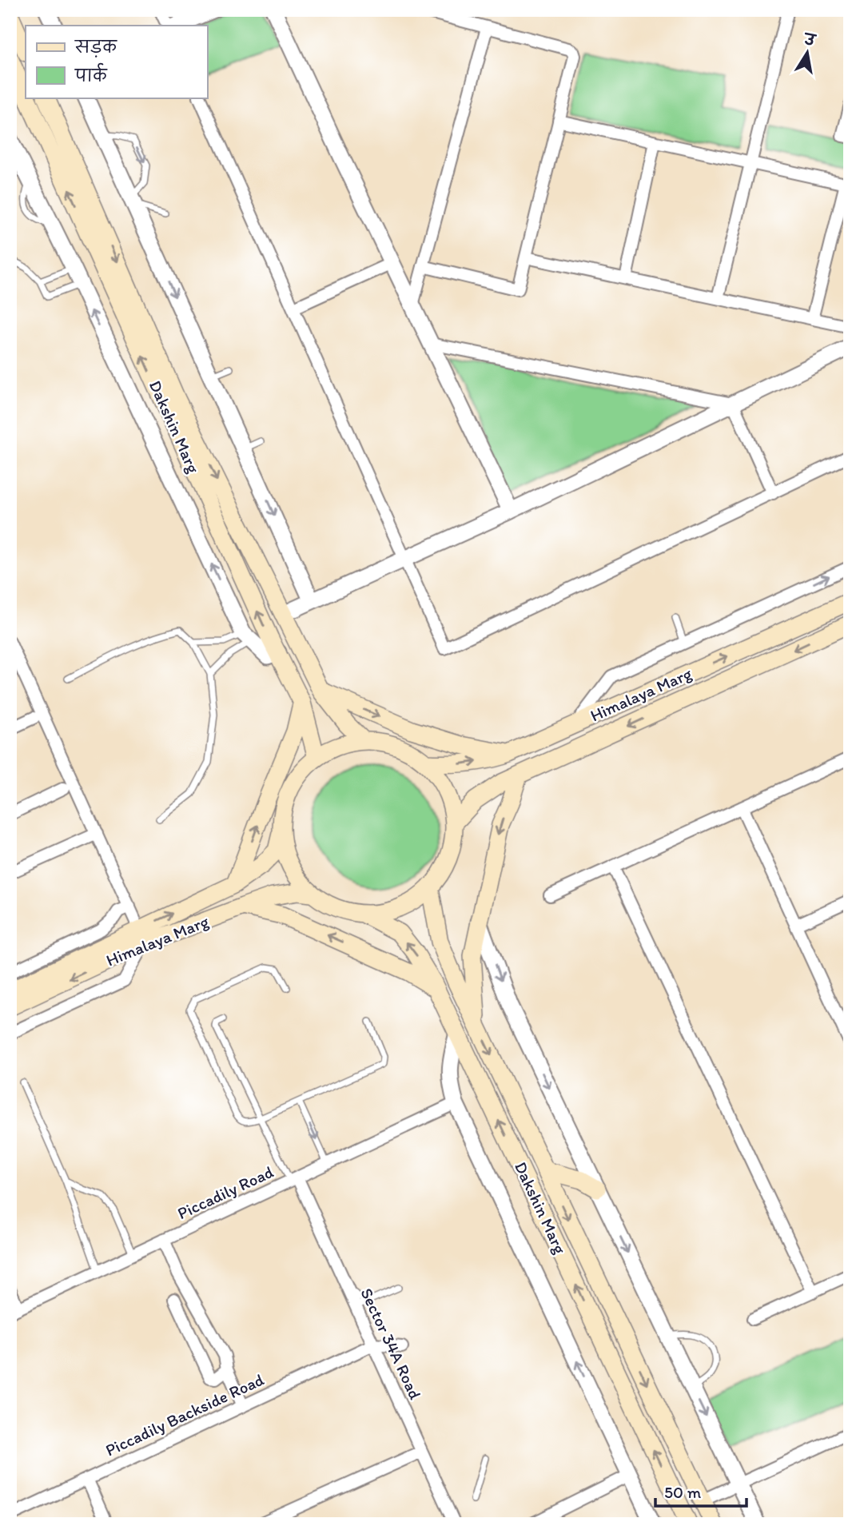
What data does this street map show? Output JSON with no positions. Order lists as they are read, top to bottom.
{
  "streets": {
    "main road": ["Dakshin Marg", "Himalaya Marg"],
    "street": ["Piccadily Road", "Sector 34A Road", "Piccadily Backside Road"]
  },
  "crossings": [
    ["Dakshin Marg", "Himalaya Marg"],
    ["Piccadily Road", "Sector 34A Road"],
    ["Sector 34A Road", "Piccadily Backside Road"]
  ],
  "legend": ["सड़क", "पार्क"],
  "scale_bar": "50 m",
  "north": "top"
}
